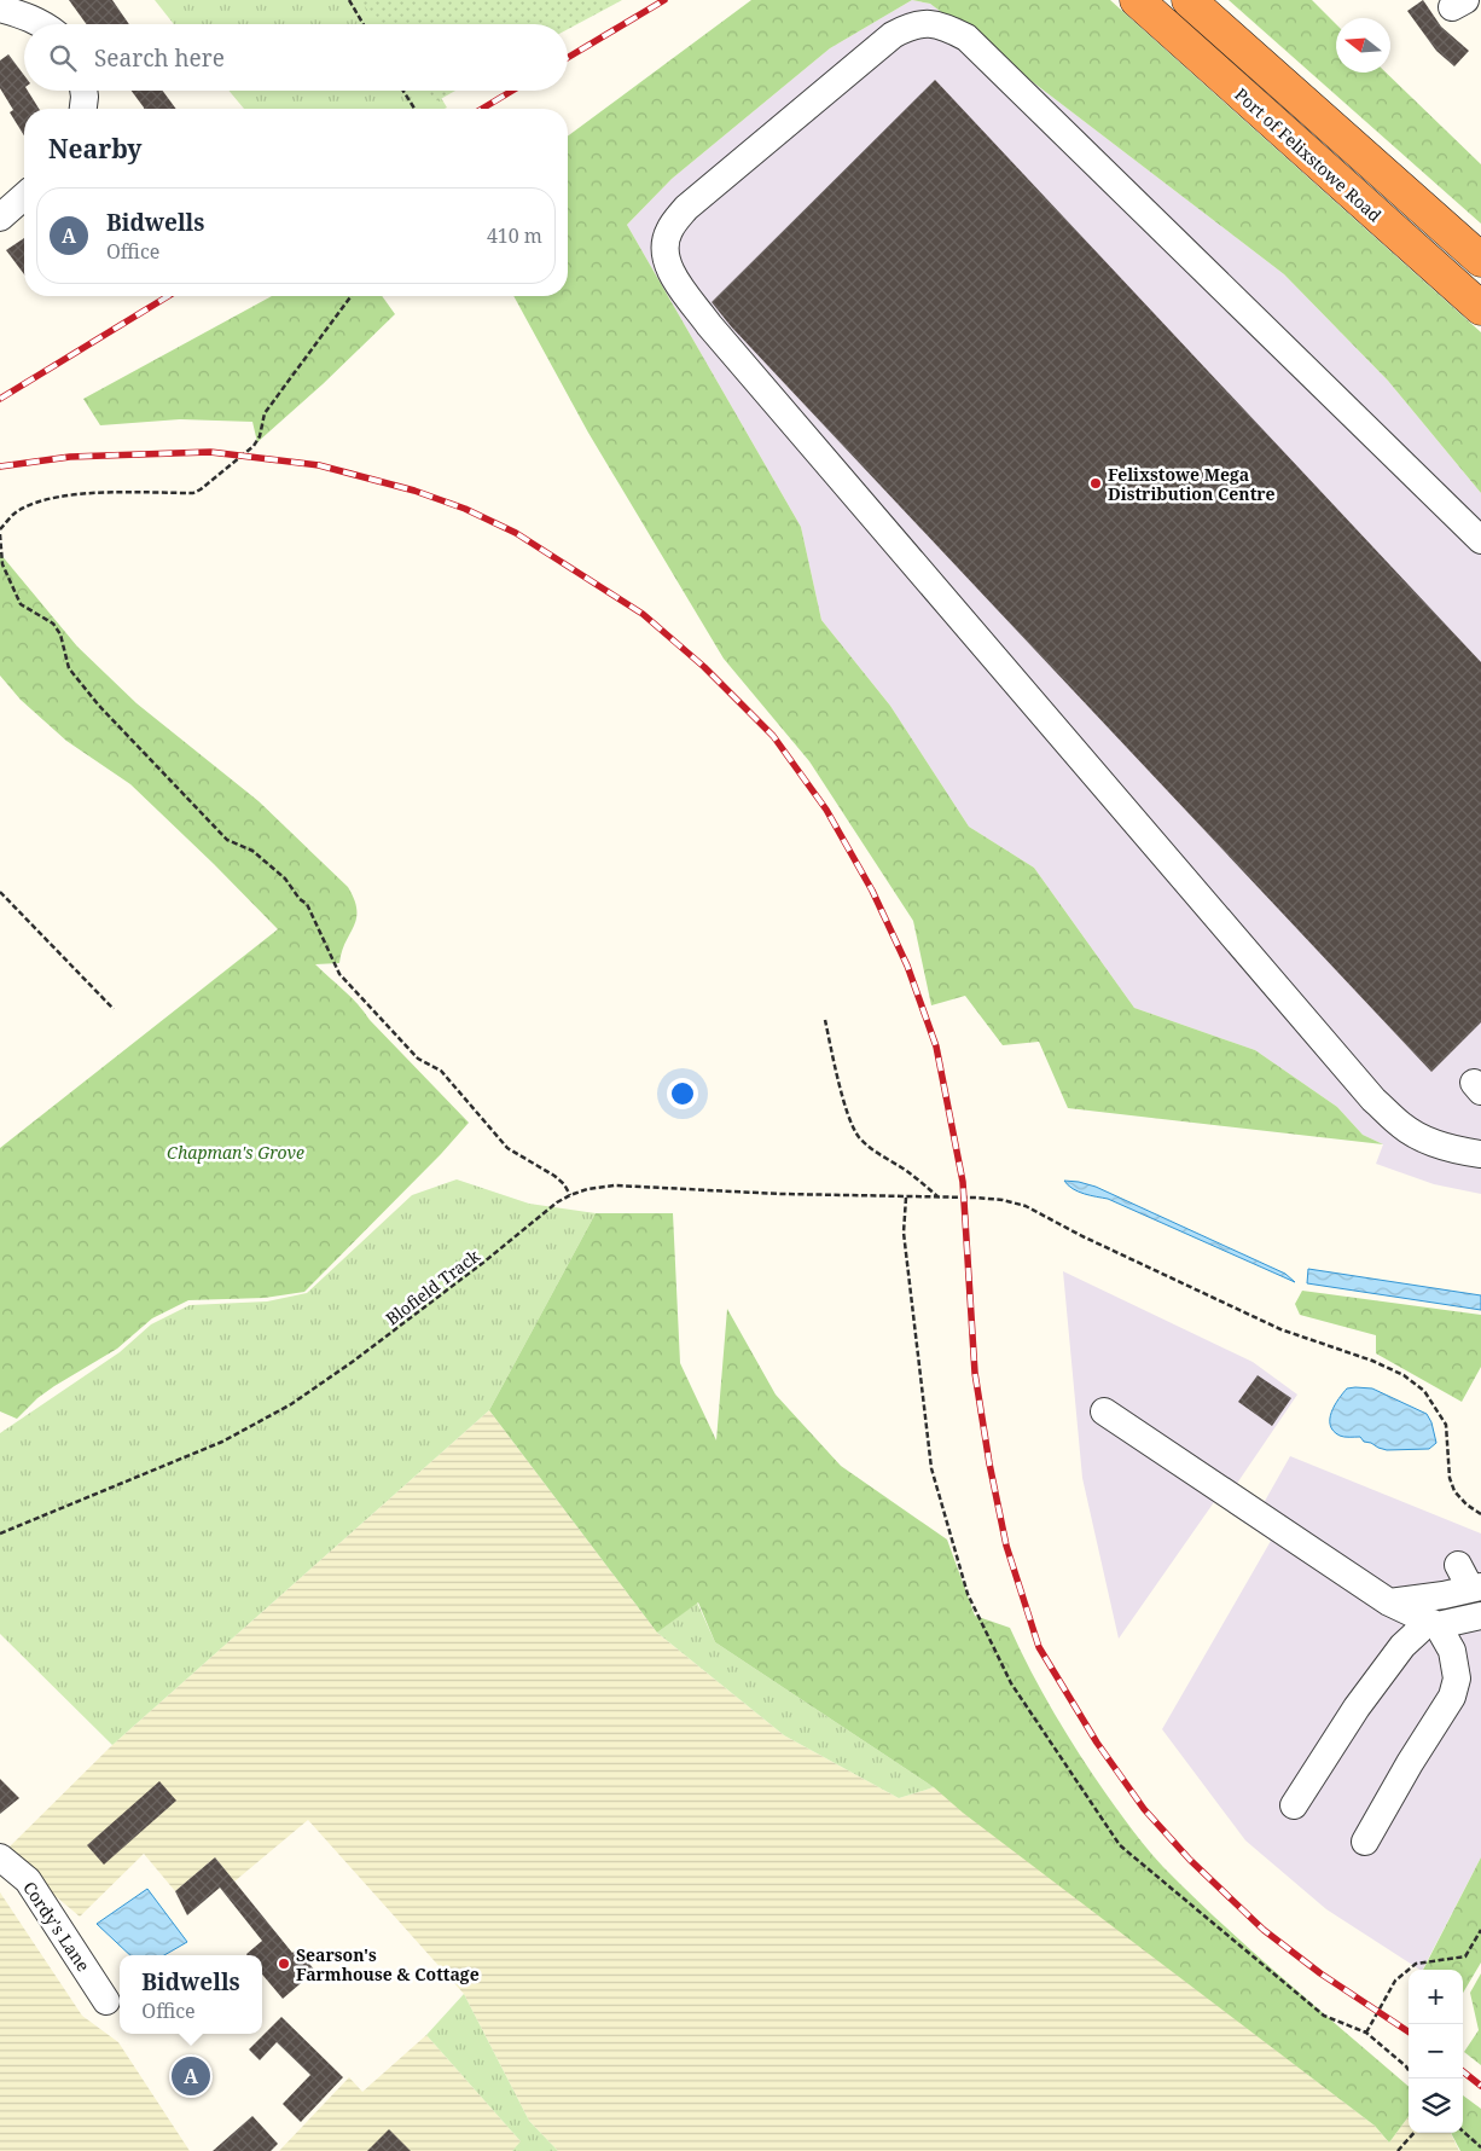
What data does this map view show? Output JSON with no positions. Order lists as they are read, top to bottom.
{
  "streets": {
    "highway": ["Port of Felixstowe Road"],
    "street": ["Cordy's Lane"],
    "path": ["Blofield Track"]
  },
  "parks": ["Chapman's Grove"],
  "places": ["Felixstowe Mega Distribution Centre", "Searson's Farmhouse & Cottage"],
  "north": "left",
  "page": {
    "search": "Search here",
    "heading": "Nearby",
    "list": [
      {
        "mark": "A",
        "name": "Bidwells",
        "note": "Office",
        "value": "410 m"
      }
    ],
    "popup": ["Bidwells", "Office"],
    "map_buttons": ["+", "−"],
    "pins": "A"
  }
}
